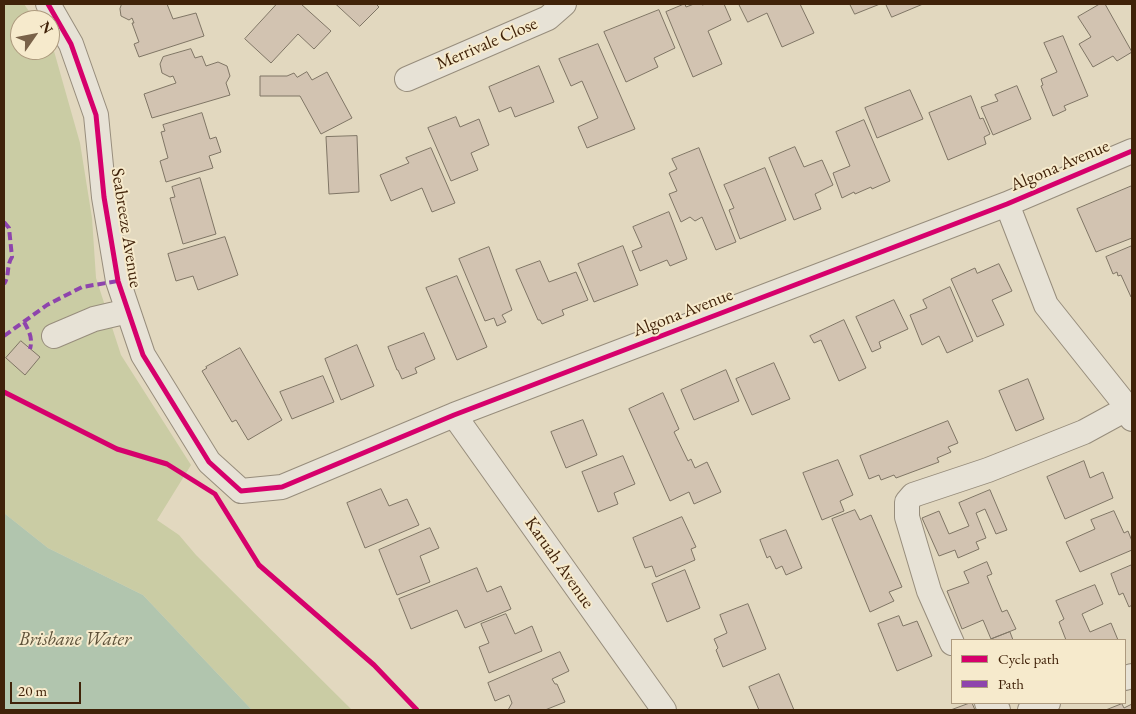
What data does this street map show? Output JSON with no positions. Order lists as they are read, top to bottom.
{
  "streets": {
    "street": [
      "Merrivale Close",
      "Algona Avenue",
      "Seabreeze Avenue",
      "Karuah Avenue"
    ]
  },
  "crossings": [
    ["Algona Avenue", "Seabreeze Avenue"],
    ["Algona Avenue", "Karuah Avenue"]
  ],
  "water": ["Brisbane Water"],
  "legend": ["Cycle path", "Path"],
  "scale_bar": "20 m",
  "north": "top right"
}
